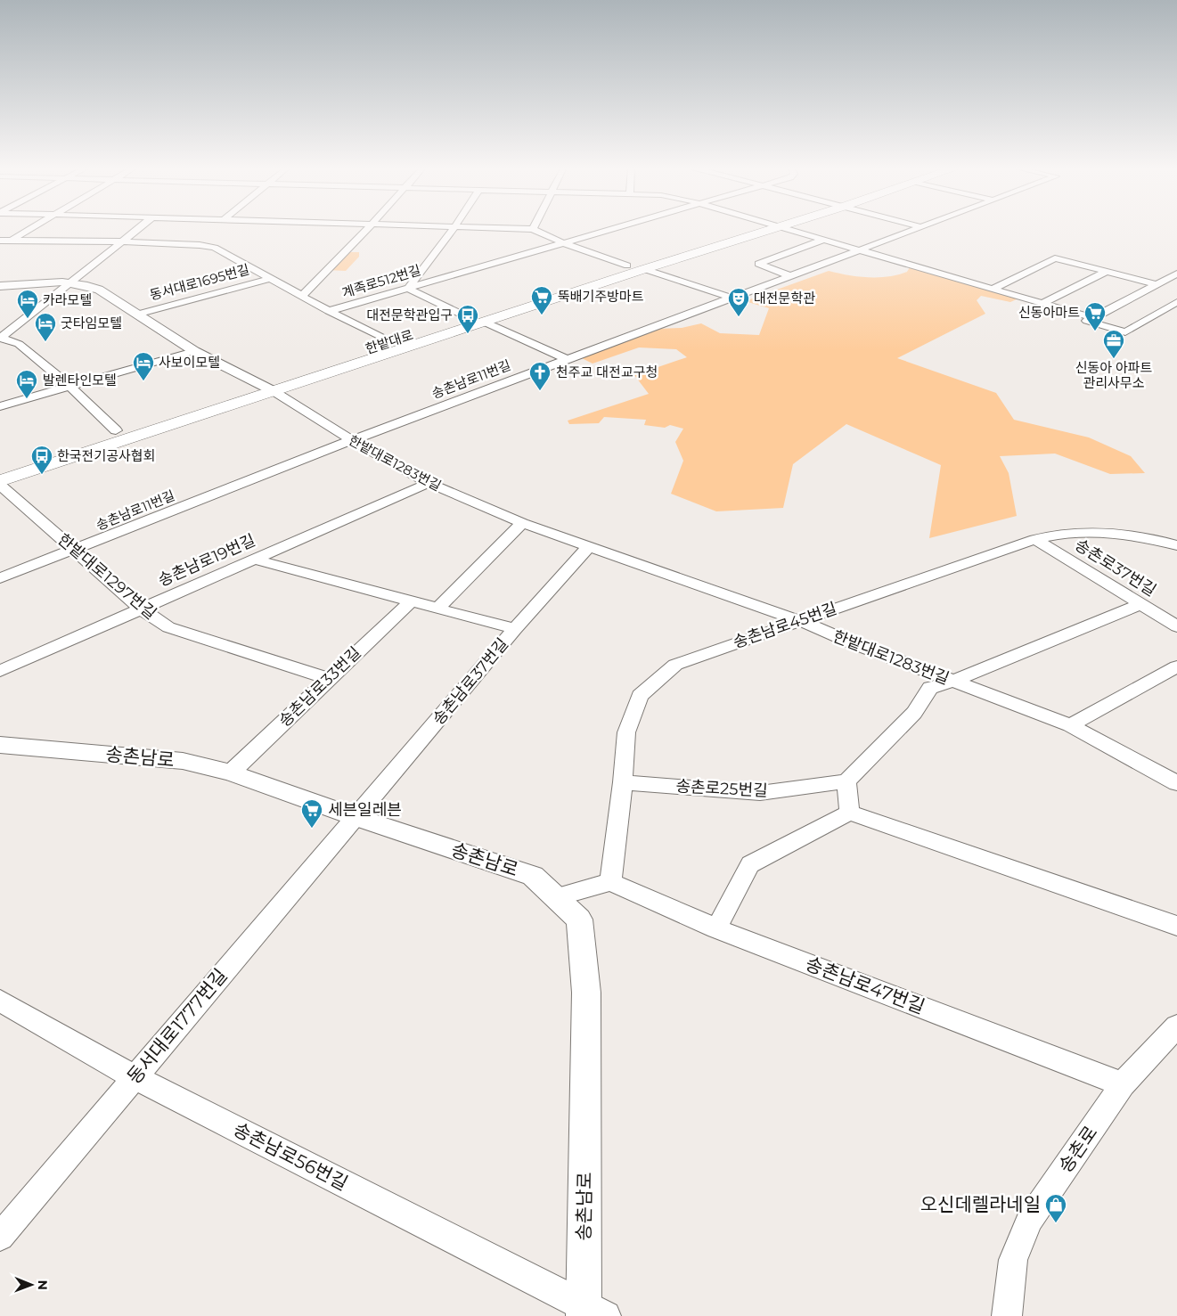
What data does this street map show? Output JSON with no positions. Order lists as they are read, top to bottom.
{
  "streets": {
    "main road": ["한밭대로"],
    "street": [
      "계족로512번길",
      "동서대로1695번길",
      "송촌남로11번길",
      "한밭대로1283번길",
      "송촌남로19번길",
      "송촌로37번길",
      "한밭대로1297번길",
      "송촌남로45번길",
      "송촌남로37번길",
      "송촌남로33번길",
      "송촌남로",
      "송촌로25번길",
      "송촌남로47번길",
      "동서대로1777번길",
      "송촌로",
      "송촌남로56번길"
    ]
  },
  "crossings": [
    ["동서대로1695번길", "한밭대로"],
    ["동서대로1695번길", "한밭대로1283번길"],
    ["한밭대로", "한밭대로1283번길"],
    ["한밭대로", "한밭대로1297번길"],
    ["송촌남로11번길", "한밭대로1283번길"],
    ["송촌남로11번길", "한밭대로1297번길"],
    ["한밭대로1283번길", "송촌남로19번길"],
    ["한밭대로1283번길", "송촌남로45번길"],
    ["한밭대로1283번길", "송촌남로37번길"],
    ["송촌남로19번길", "한밭대로1297번길"],
    ["송촌로37번길", "송촌남로45번길"],
    ["한밭대로1297번길", "송촌남로33번길"],
    ["송촌남로45번길", "송촌로25번길"],
    ["송촌남로45번길", "송촌남로47번길"],
    ["송촌남로37번길", "송촌남로"],
    ["송촌남로37번길", "동서대로1777번길"],
    ["송촌남로33번길", "송촌남로"],
    ["송촌남로", "동서대로1777번길"],
    ["송촌남로", "송촌남로56번길"],
    ["송촌남로47번길", "송촌로"],
    ["동서대로1777번길", "송촌남로56번길"]
  ],
  "places": {
    "supermarket": ["뚝배기주방마트", "신동아마트", "세븐일레븐"],
    "theatre": ["대전문학관"],
    "hotel": [
      "카라모텔",
      "굿타임모텔",
      "사보이모텔",
      "발렌타인모텔"
    ],
    "bus stop": ["대전문학관입구", "한국전기공사협회"],
    "office": ["신동아 아파트 관리사무소"],
    "church": ["천주교 대전교구청"],
    "shop": ["오신데렐라네일"]
  },
  "north": "right"
}
